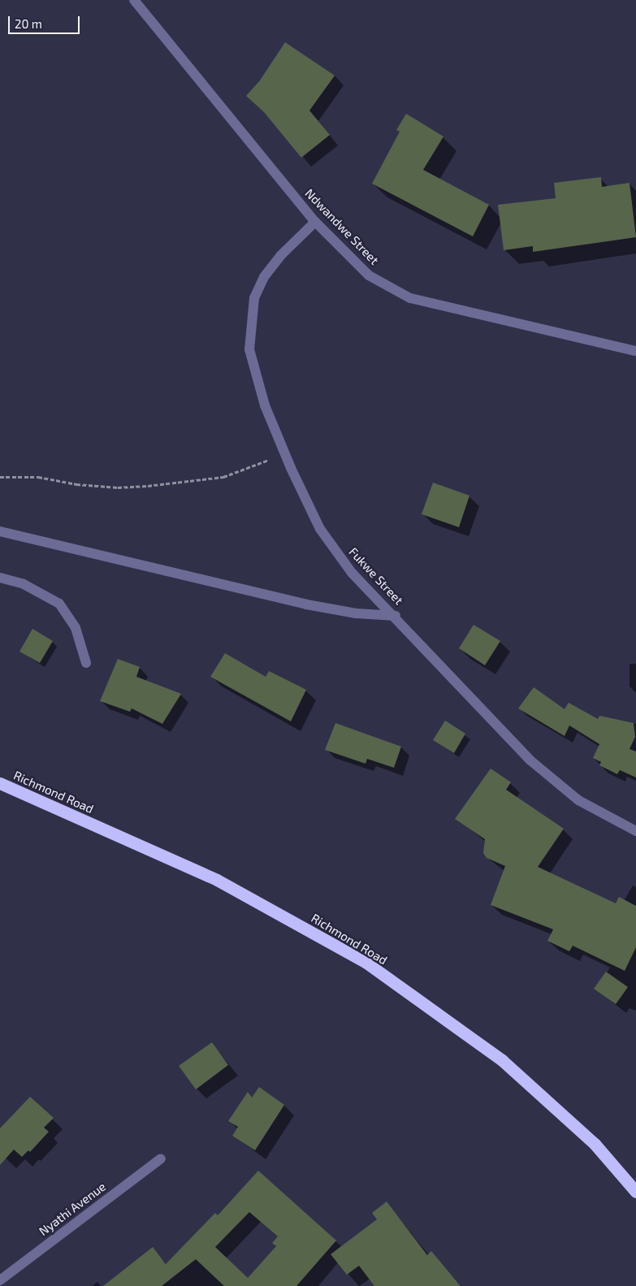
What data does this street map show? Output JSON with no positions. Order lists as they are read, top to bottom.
{
  "streets": {
    "highway": ["Richmond Road"],
    "street": ["Ndwandwe Street", "Fukwe Street", "Nyathi Avenue"]
  },
  "crossings": [
    ["Ndwandwe Street", "Fukwe Street"]
  ],
  "scale_bar": "20 m"
}
